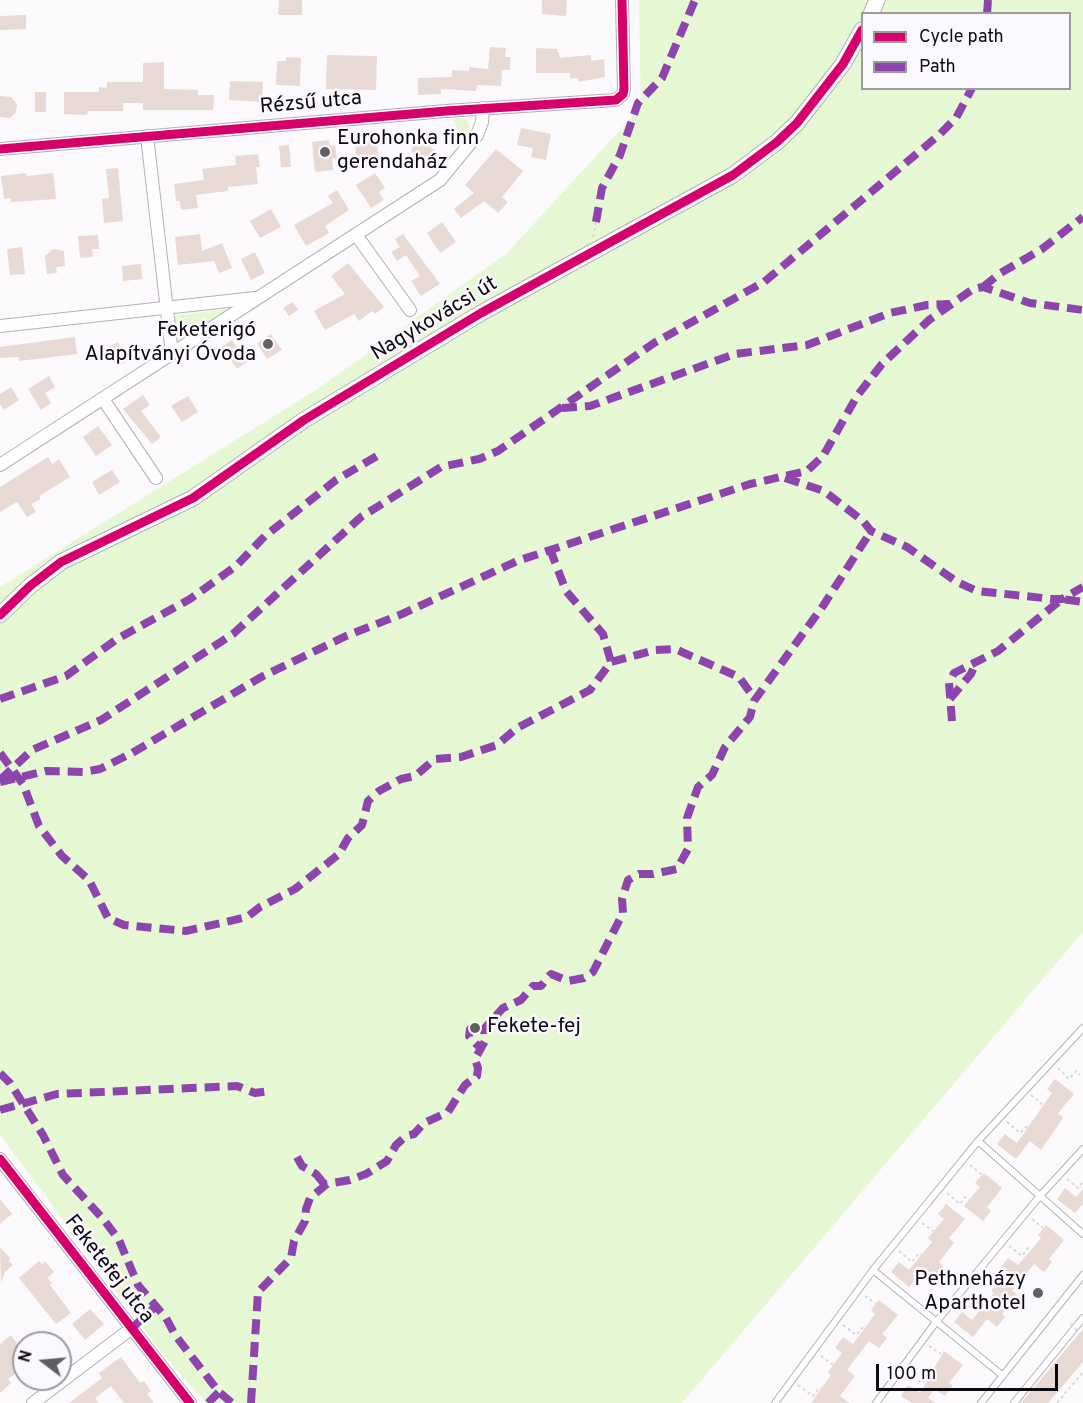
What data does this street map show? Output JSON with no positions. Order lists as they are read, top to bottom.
{
  "streets": {
    "street": ["Rézsű utca", "Nagykovácsi út", "Feketefej utca"]
  },
  "places": [
    "Eurohonka finn gerendaház",
    "Feketerigó Alapítványi Óvoda",
    "Fekete-fej",
    "Pethneházy Aparthotel"
  ],
  "legend": ["Cycle path", "Path"],
  "scale_bar": "100 m",
  "north": "left"
}
